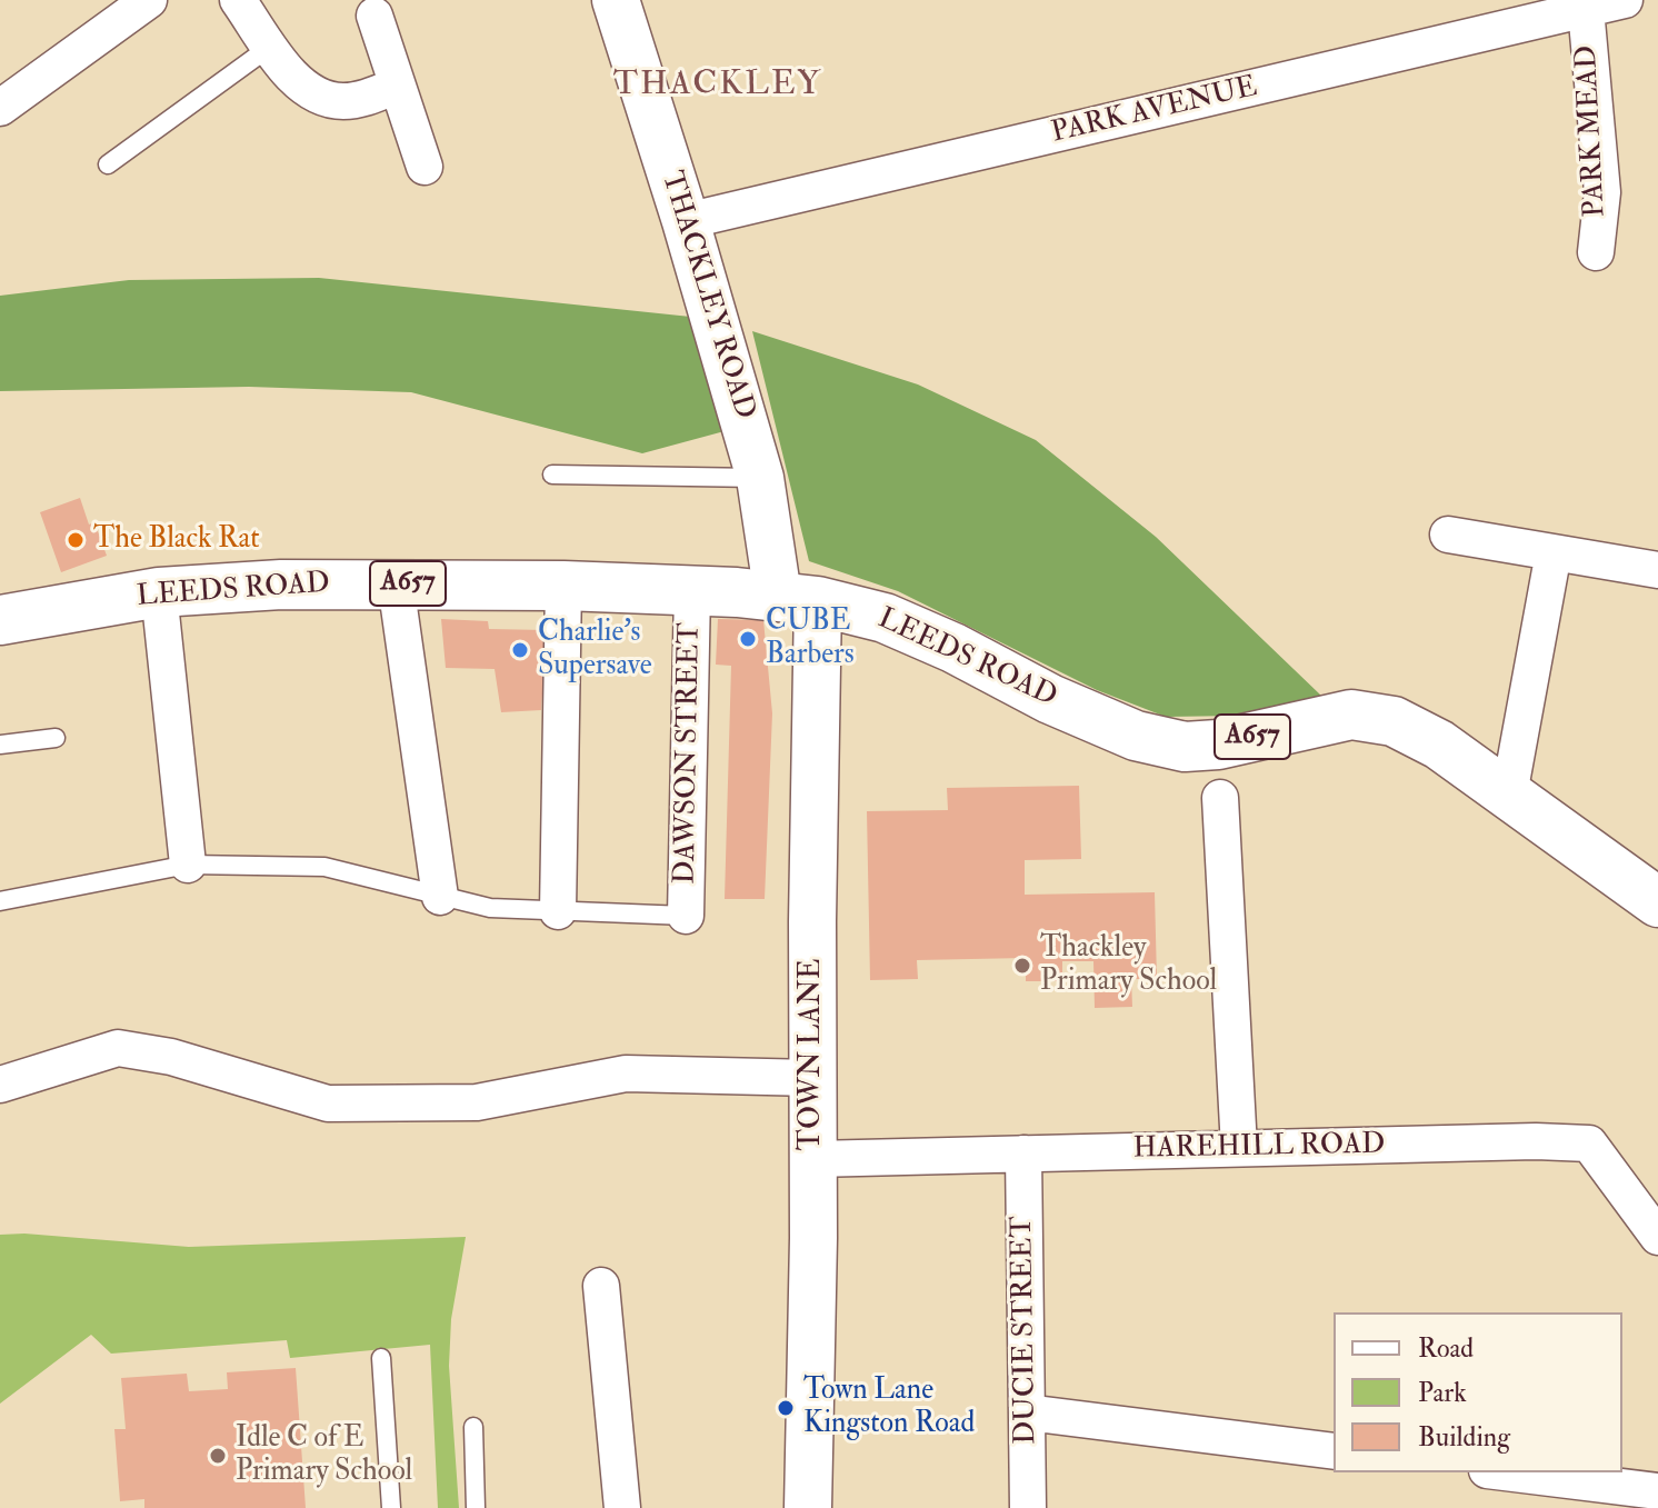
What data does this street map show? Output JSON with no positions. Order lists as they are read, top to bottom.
{
  "streets": {
    "main road": ["A657", "LEEDS ROAD"],
    "street": [
      "PARK AVENUE",
      "PARK MEAD",
      "THACKLEY ROAD",
      "DAWSON STREET",
      "TOWN LANE",
      "HAREHILL ROAD",
      "DUCIE STREET"
    ]
  },
  "crossings": [
    ["PARK AVENUE", "PARK MEAD"],
    ["PARK AVENUE", "THACKLEY ROAD"],
    ["THACKLEY ROAD", "LEEDS ROAD"],
    ["THACKLEY ROAD", "TOWN LANE"],
    ["LEEDS ROAD", "DAWSON STREET"],
    ["LEEDS ROAD", "TOWN LANE"],
    ["TOWN LANE", "HAREHILL ROAD"],
    ["HAREHILL ROAD", "DUCIE STREET"]
  ],
  "districts": ["THACKLEY"],
  "places": [
    "The Black Rat",
    "CUBE Barbers",
    "Charlie's Supersave",
    "Thackley Primary School",
    "Town Lane Kingston Road",
    "Idle C of E Primary School"
  ],
  "legend": ["Road", "Park", "Building"]
}
